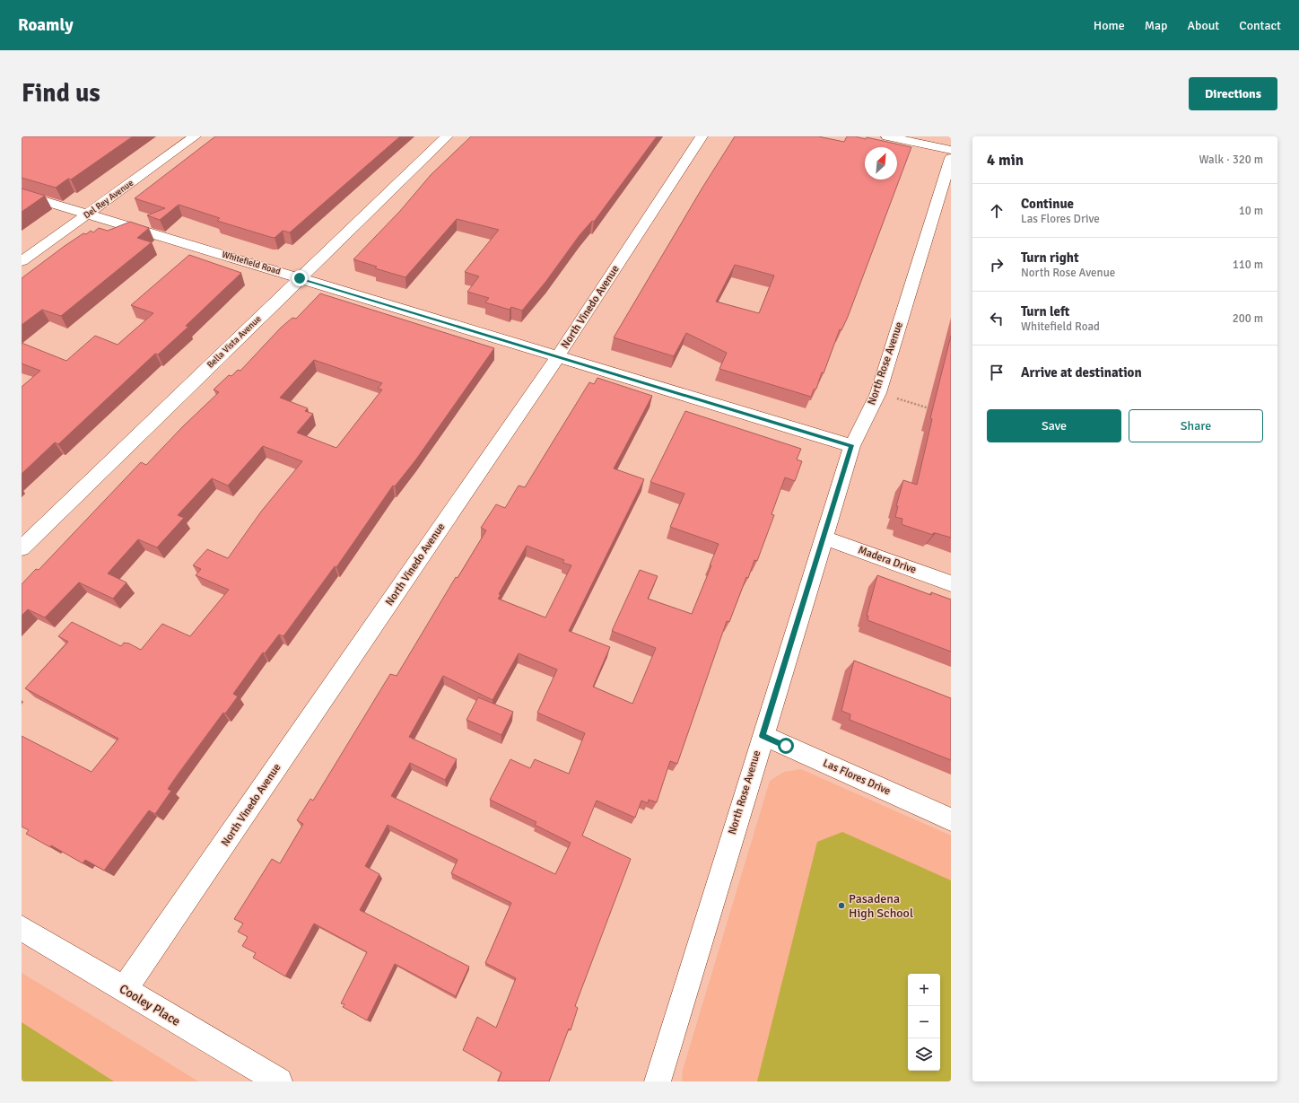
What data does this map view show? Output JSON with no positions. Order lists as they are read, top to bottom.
{
  "streets": {
    "street": [
      "Del Rey Avenue",
      "Whitefield Road",
      "North Vinedo Avenue",
      "Bella Vista Avenue",
      "North Rose Avenue",
      "Madera Drive",
      "Las Flores Drive",
      "Cooley Place"
    ]
  },
  "crossings": [
    ["Del Rey Avenue", "Whitefield Road"],
    ["Whitefield Road", "North Vinedo Avenue"],
    ["Whitefield Road", "Bella Vista Avenue"],
    ["Whitefield Road", "North Rose Avenue"],
    ["North Vinedo Avenue", "Cooley Place"],
    ["North Rose Avenue", "Madera Drive"],
    ["North Rose Avenue", "Las Flores Drive"]
  ],
  "places": ["Pasadena High School"],
  "north": "top right",
  "page": {
    "header": "Roamly",
    "nav": [
      "Home",
      "Map",
      "About",
      "Contact"
    ],
    "buttons": [
      "Directions",
      ["Save", "Share"]
    ],
    "title": "Find us",
    "heading": ["4 min", "Walk · 320 m"],
    "list": [
      ["Continue", "Las Flores Drive", "10 m"],
      ["Turn right", "North Rose Avenue", "110 m"],
      ["Turn left", "Whitefield Road", "200 m"],
      "Arrive at destination"
    ],
    "map_buttons": ["+", "−"]
  }
}
